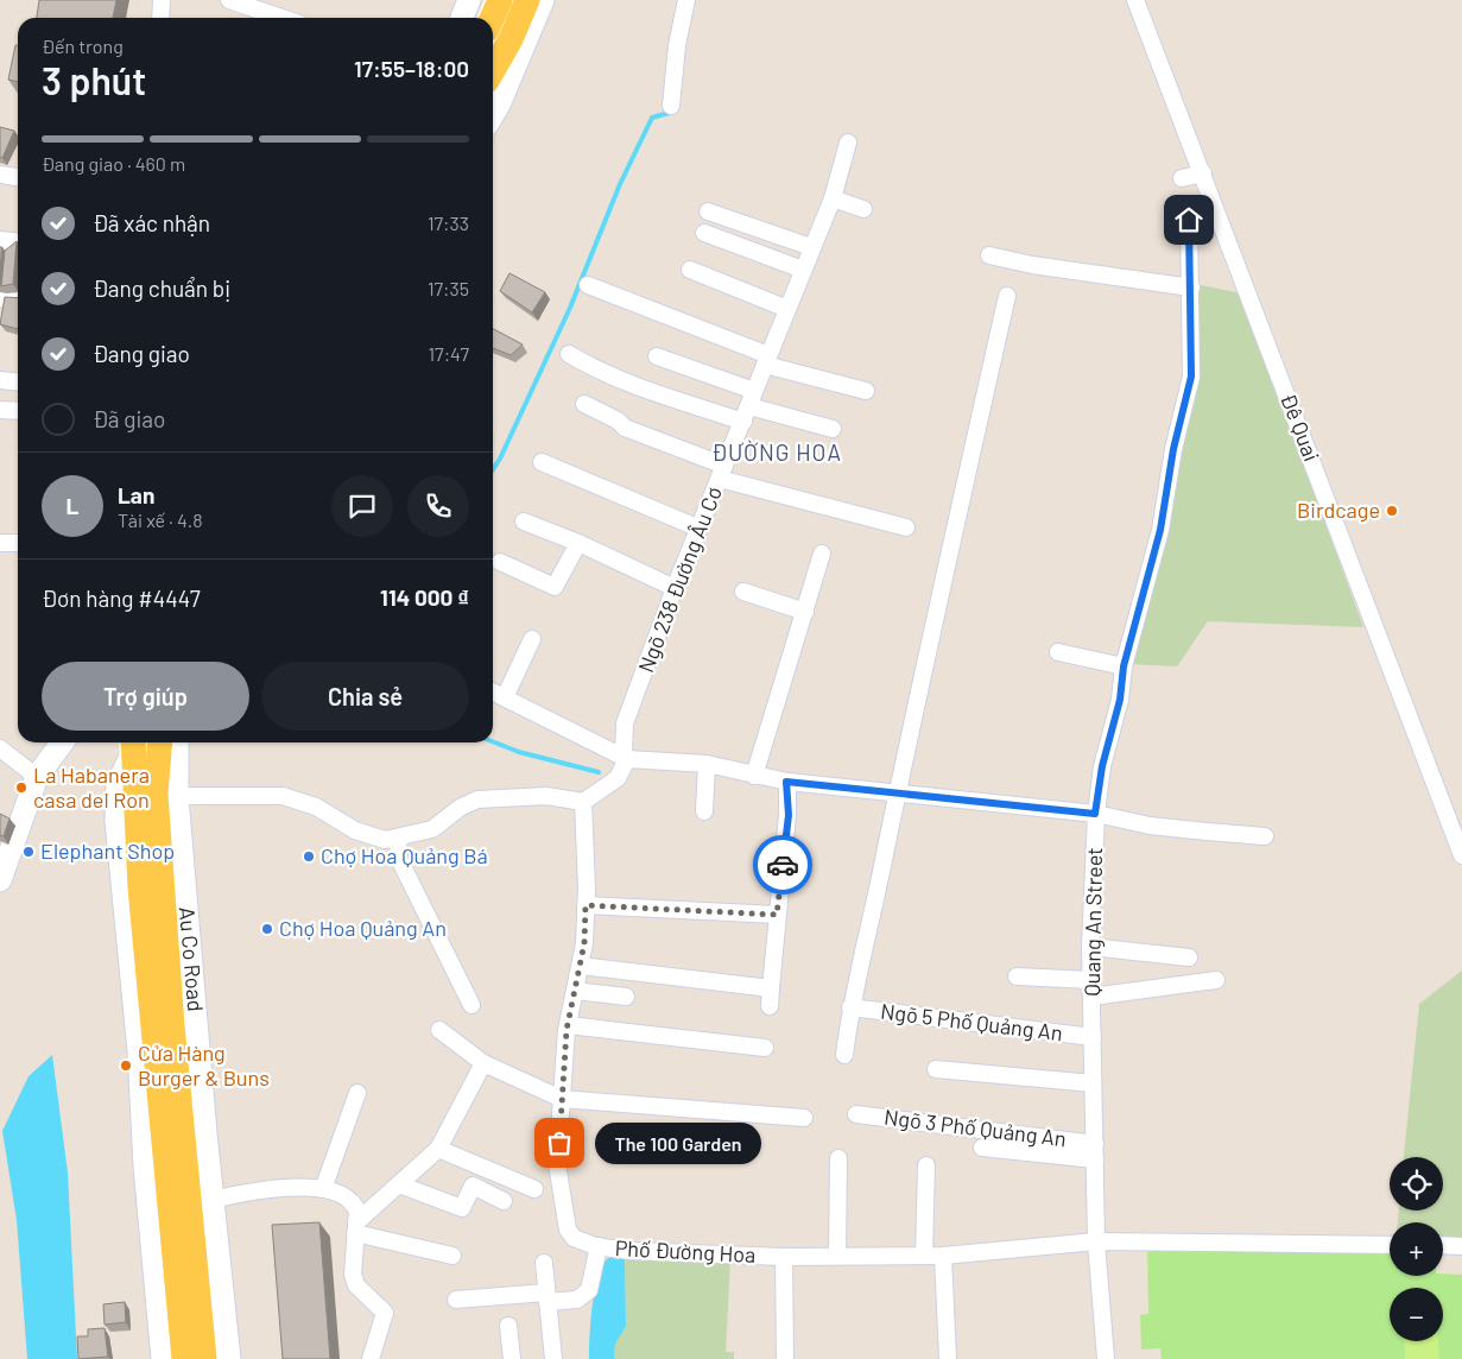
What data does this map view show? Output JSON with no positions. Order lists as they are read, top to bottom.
{
  "streets": {
    "main road": ["Au Co Road"],
    "street": [
      "Đê Quai",
      "Ngõ 238 Đường Âu Cơ",
      "Quang An Street",
      "Ngõ 5 Phố Quảng An",
      "Ngõ 3 Phố Quảng An",
      "Phố Đường Hoa"
    ]
  },
  "crossings": [
    ["Quang An Street", "Ngõ 5 Phố Quảng An"],
    ["Quang An Street", "Ngõ 3 Phố Quảng An"],
    ["Quang An Street", "Phố Đường Hoa"]
  ],
  "districts": ["ĐƯỜNG HOA"],
  "places": [
    "Birdcage",
    "La Habanera casa del Ron",
    "Elephant Shop",
    "Chợ Hoa Quảng Bá",
    "Chợ Hoa Quảng An",
    "Cửa Hàng Burger & Buns",
    "The 100 Garden"
  ],
  "page": {
    "heading": ["3 phút", "Đến trong", "17:55–18:00"],
    "panel": [
      "Lan",
      "Tài xế · 4.8",
      "Đơn hàng #4447",
      "114 000 ₫"
    ],
    "bar": "Đang giao · 460 m",
    "list": [
      ["Đã xác nhận", "17:33"],
      ["Đang chuẩn bị", "17:35"],
      ["Đang giao", "17:47"],
      "Đã giao"
    ],
    "round": "L",
    "buttons": ["Trợ giúp", "Chia sẻ"],
    "bubble": "The 100 Garden",
    "map_buttons": ["+", "−"]
  }
}
